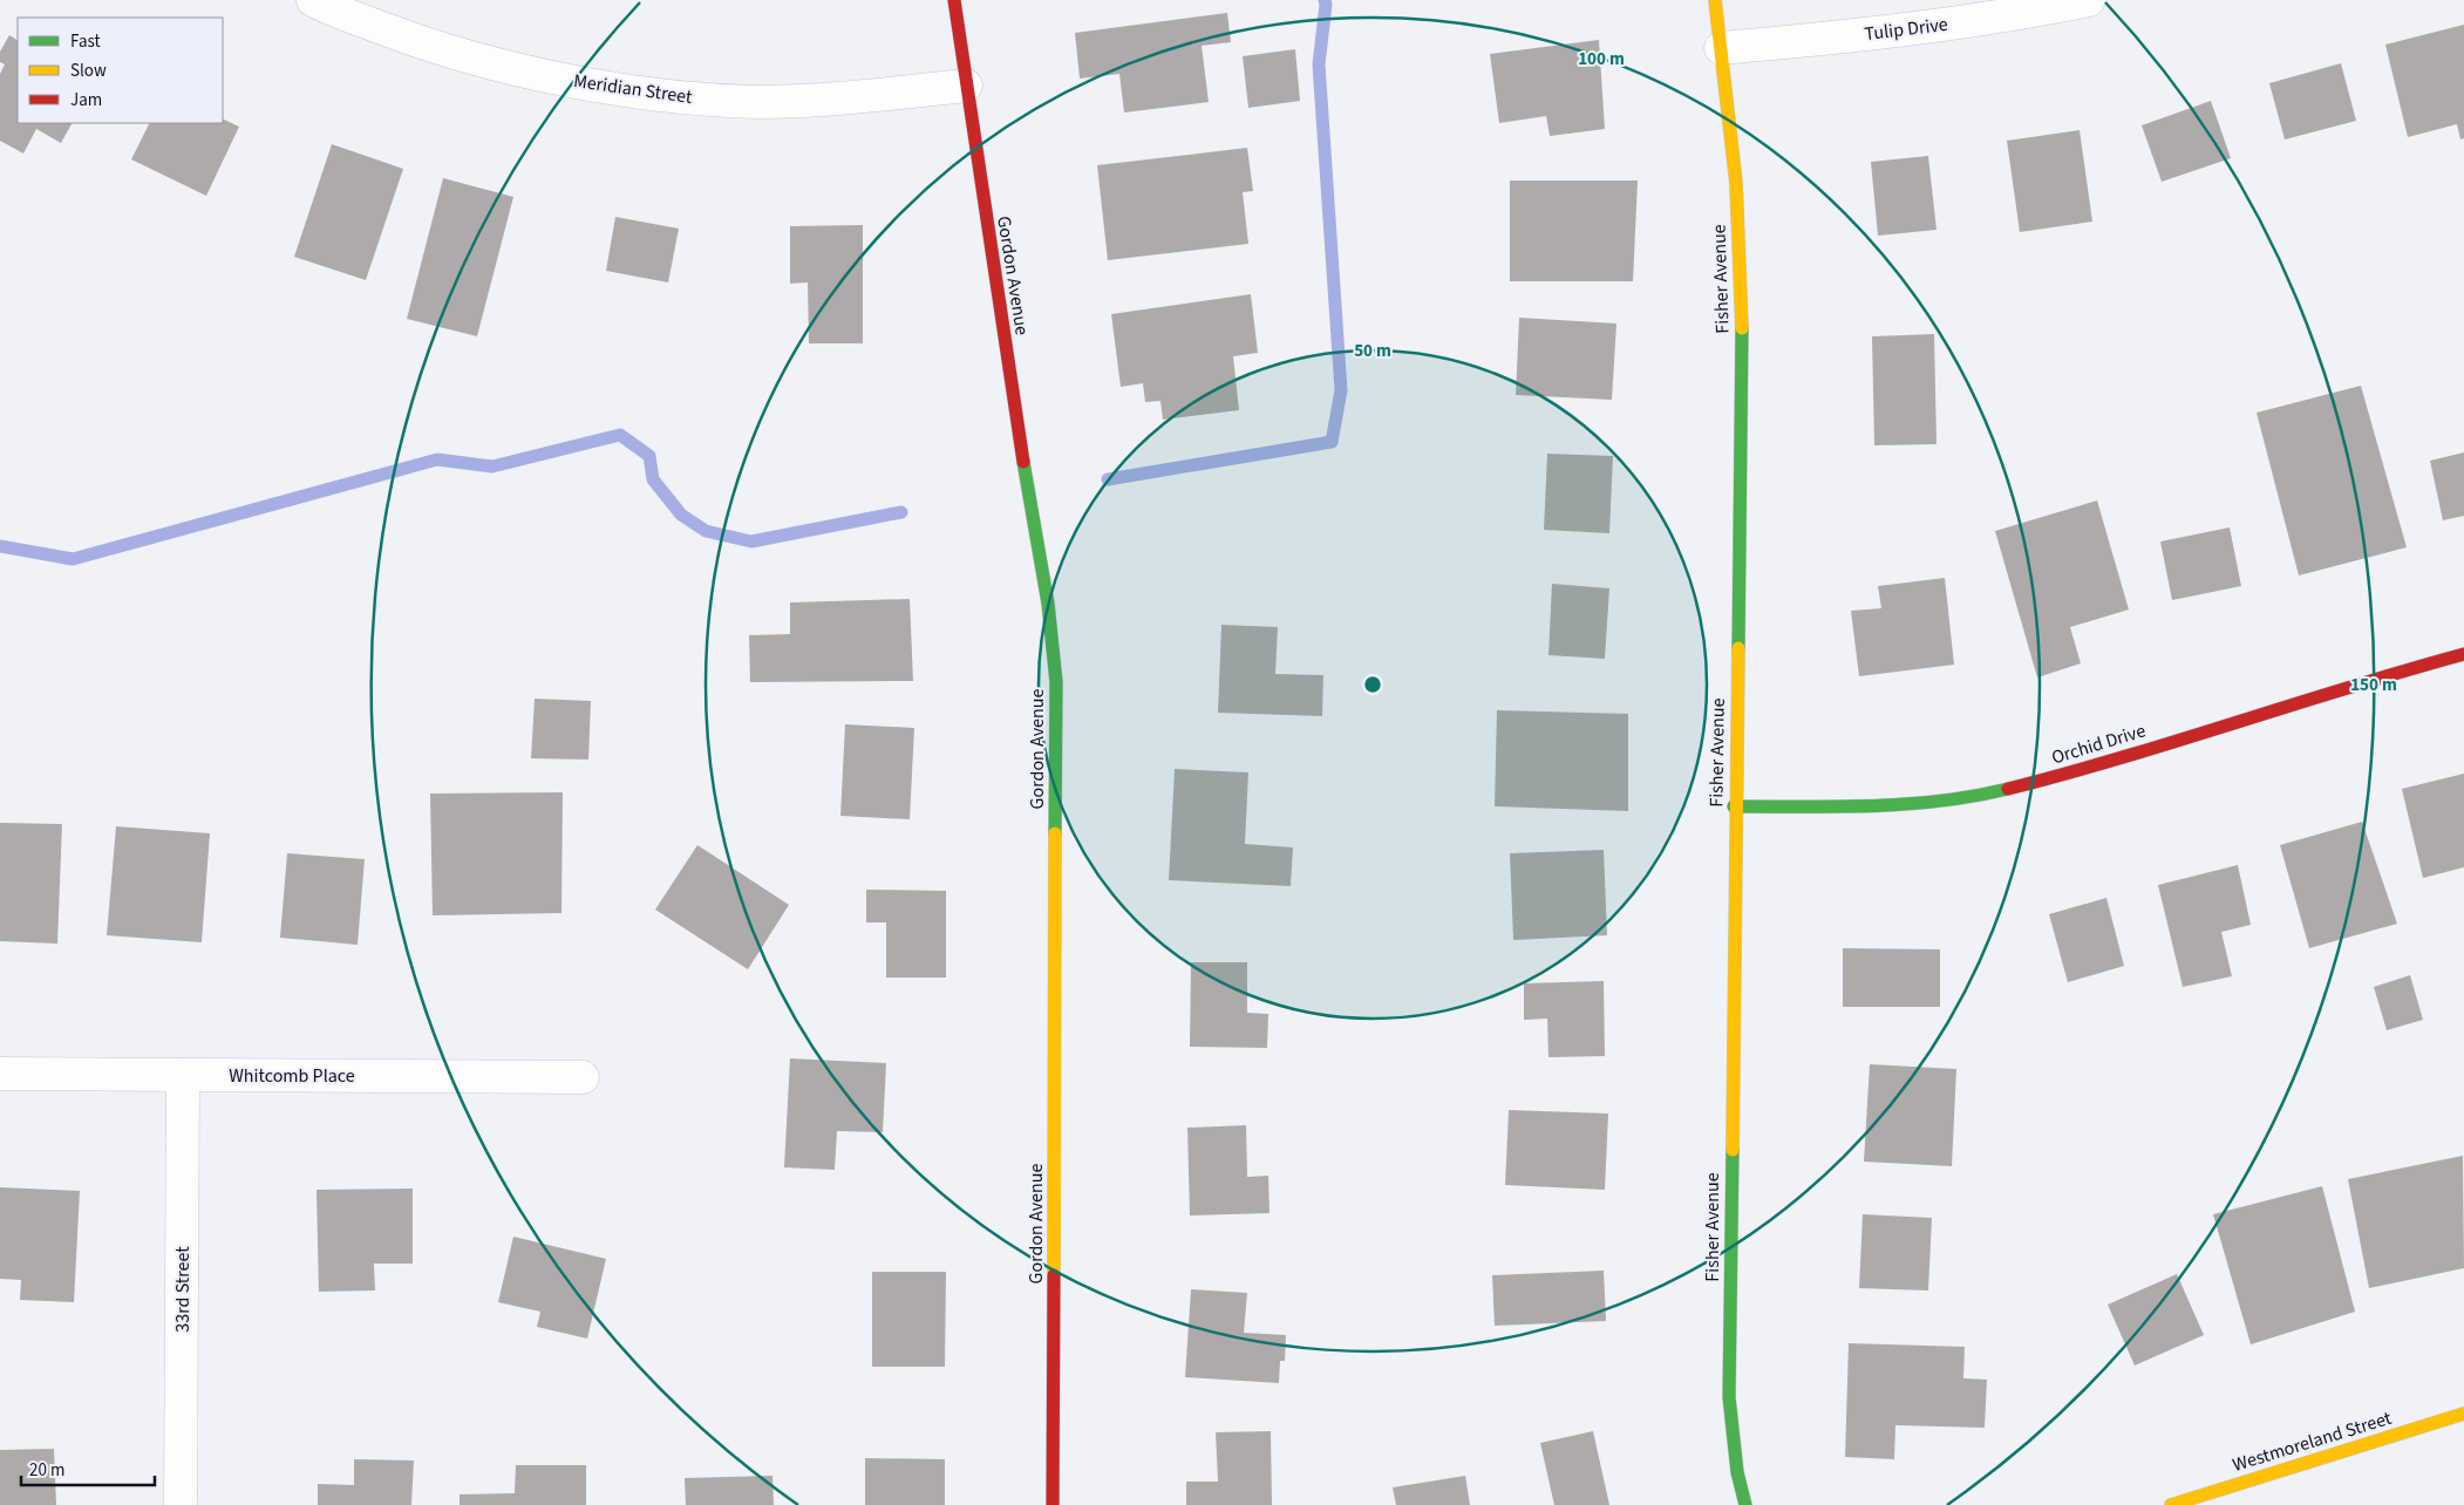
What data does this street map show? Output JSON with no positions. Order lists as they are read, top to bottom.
{
  "streets": {
    "street": [
      "Tulip Drive",
      "Meridian Street",
      "Gordon Avenue",
      "Fisher Avenue",
      "Orchid Drive",
      "Whitcomb Place",
      "33rd Street",
      "Westmoreland Street"
    ]
  },
  "crossings": [
    ["Tulip Drive", "Fisher Avenue"],
    ["Meridian Street", "Gordon Avenue"],
    ["Fisher Avenue", "Orchid Drive"],
    ["Whitcomb Place", "33rd Street"]
  ],
  "legend": ["Fast", "Slow", "Jam"],
  "scale_bar": "20 m",
  "rings": ["100 m", "50 m", "150 m"]
}
